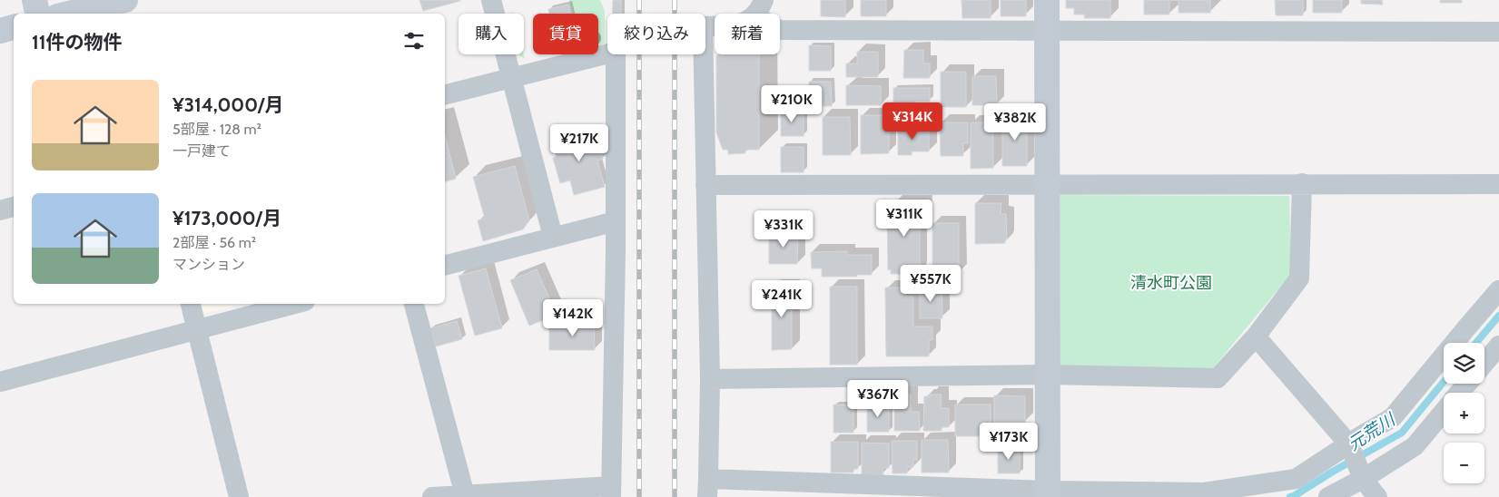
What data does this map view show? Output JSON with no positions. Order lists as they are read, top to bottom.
{
  "water": ["元荒川"],
  "parks": ["清水町公園"],
  "page": {
    "chip": [
      "購入",
      "賃貸",
      "絞り込み",
      "新着"
    ],
    "heading": "11件の物件",
    "list": [
      {
        "name": "¥314,000/月",
        "note": "5部屋 · 128 m² · 一戸建て"
      },
      {
        "name": "¥173,000/月",
        "note": "2部屋 · 56 m² · マンション"
      }
    ],
    "price": [
      "¥210K",
      "¥314K",
      "¥382K",
      "¥217K",
      "¥311K",
      "¥331K",
      "¥557K",
      "¥241K",
      "¥142K",
      "¥367K",
      "¥173K"
    ],
    "map_buttons": ["+", "−"]
  }
}
